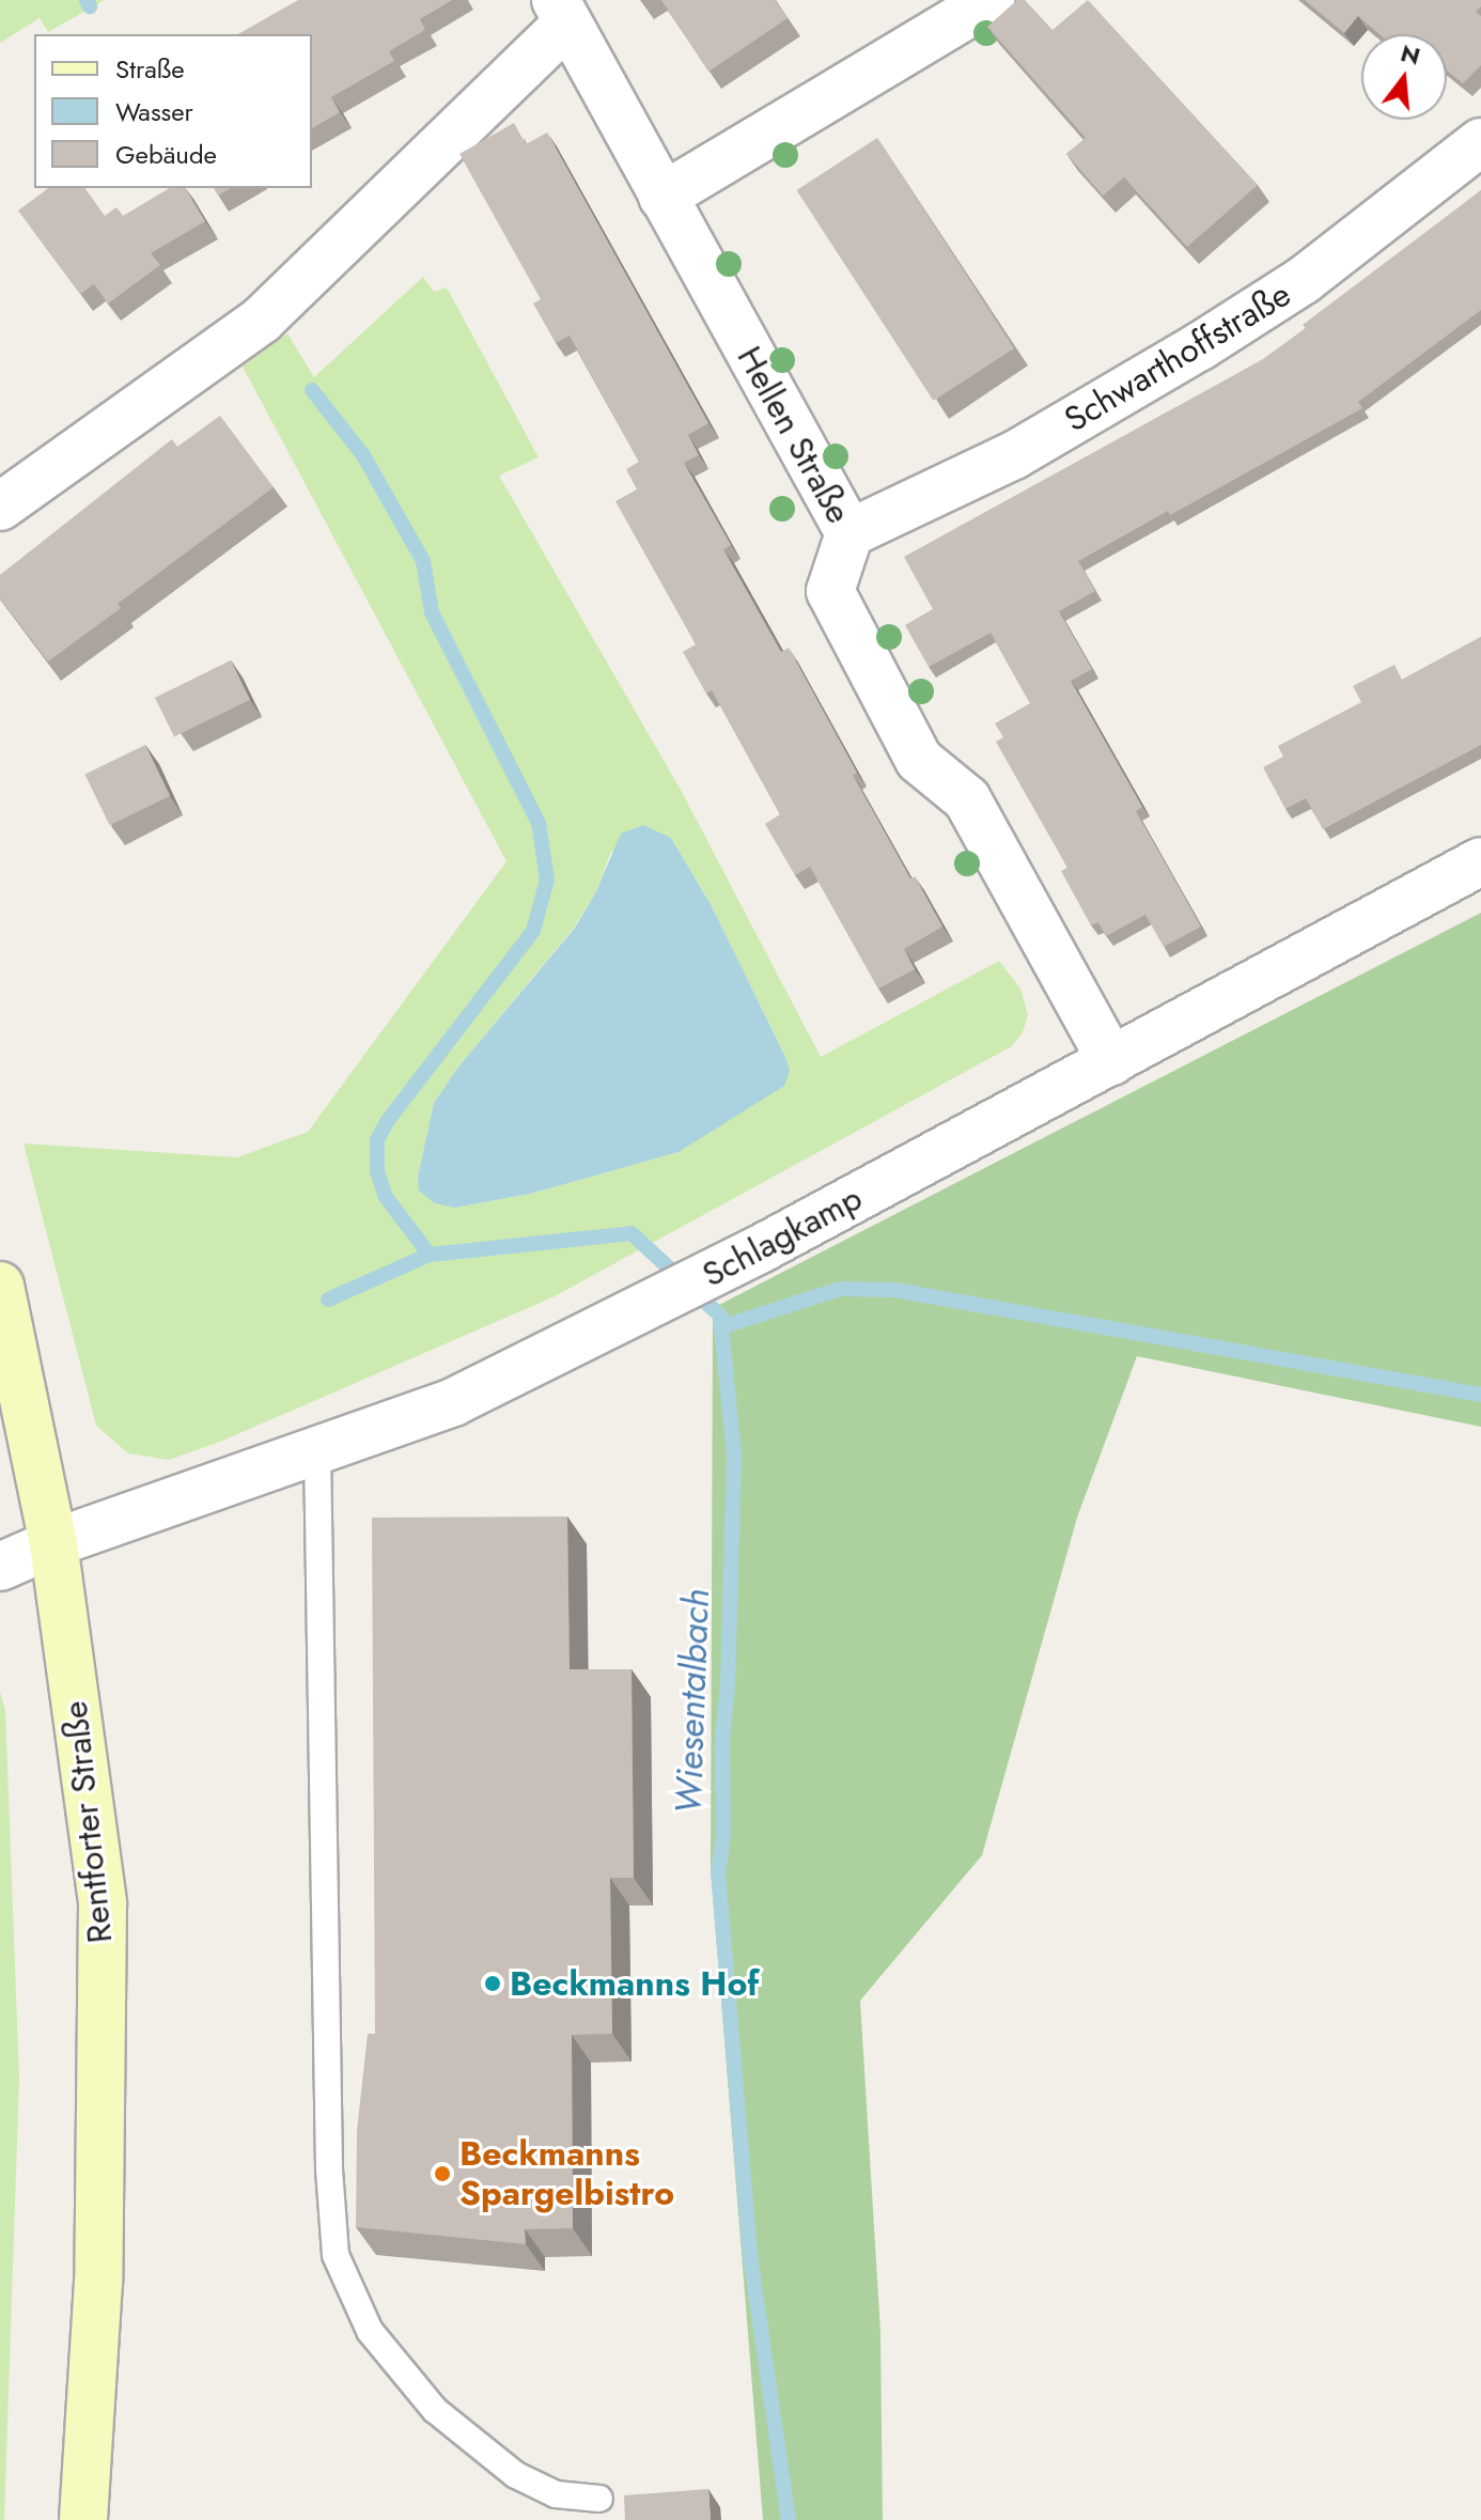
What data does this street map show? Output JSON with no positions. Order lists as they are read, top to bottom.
{
  "streets": {
    "main road": ["Rentforter Straße"],
    "street": ["Schwarthoffstraße", "Hellen Straße", "Schlagkamp"]
  },
  "crossings": [
    ["Schwarthoffstraße", "Hellen Straße"],
    ["Hellen Straße", "Schlagkamp"],
    ["Schlagkamp", "Rentforter Straße"]
  ],
  "water": ["Wiesentalbach"],
  "places": ["Beckmanns Hof", "Beckmanns Spargelbistro"],
  "legend": ["Straße", "Wasser", "Gebäude"],
  "north": "top"
}
